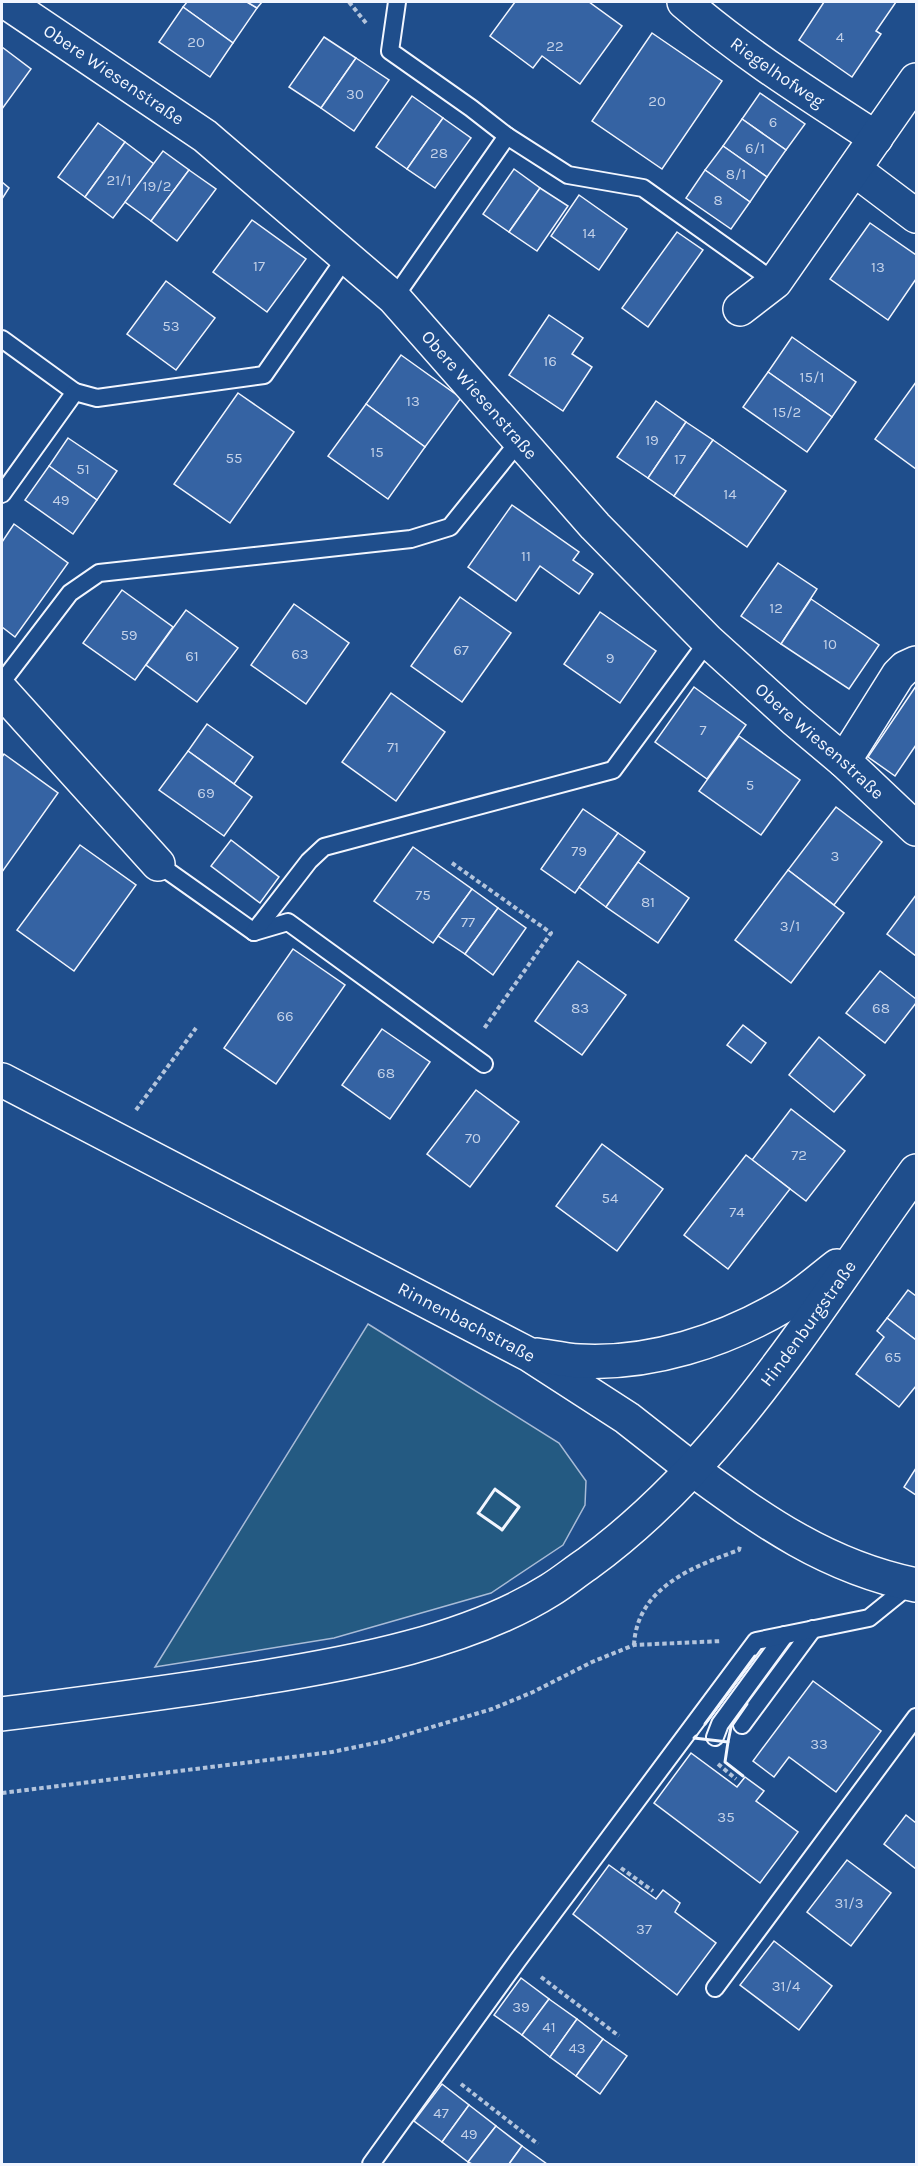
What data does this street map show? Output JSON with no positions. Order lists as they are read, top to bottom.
{
  "streets": {
    "street": [
      "Riegelhofweg",
      "Obere Wiesenstraße",
      "Rinnenbachstraße",
      "Hindenburgstraße"
    ]
  },
  "crossings": [
    ["Rinnenbachstraße", "Hindenburgstraße"]
  ],
  "house_numbers": [
    "4",
    "20",
    "22",
    "30",
    "20",
    "6",
    "6/1",
    "28",
    "8/1",
    "21/1",
    "19/2",
    "8",
    "14",
    "17",
    "13",
    "53",
    "16",
    "15/1",
    "13",
    "15/2",
    "19",
    "15",
    "55",
    "17",
    "51",
    "14",
    "49",
    "11",
    "12",
    "59",
    "10",
    "67",
    "63",
    "61",
    "9",
    "7",
    "71",
    "5",
    "69",
    "79",
    "3",
    "75",
    "81",
    "77",
    "3/1",
    "83",
    "68",
    "66",
    "68",
    "70",
    "72",
    "54",
    "74",
    "65",
    "33",
    "35",
    "31/3",
    "37",
    "31/4",
    "39",
    "41",
    "43",
    "47",
    "49"
  ]
}
